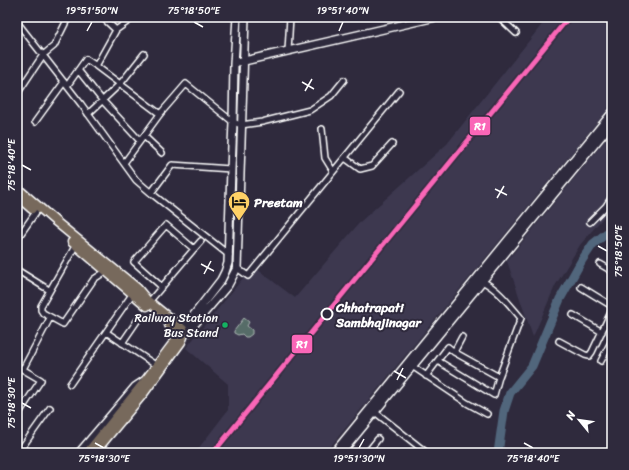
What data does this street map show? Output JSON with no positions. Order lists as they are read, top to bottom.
{
  "places": {
    "hotel": ["Preetam"],
    "other": ["Chhatrapati Sambhajinagar", "Railway Station Bus Stand"]
  },
  "lines": ["transit line R1"],
  "north": "top left",
  "coordinates": [
    "19°51'50\"N",
    "75°18'50\"E",
    "19°51'40\"N",
    "75°18'40\"E",
    "75°18'30\"E",
    "19°51'30\"N"
  ]
}
